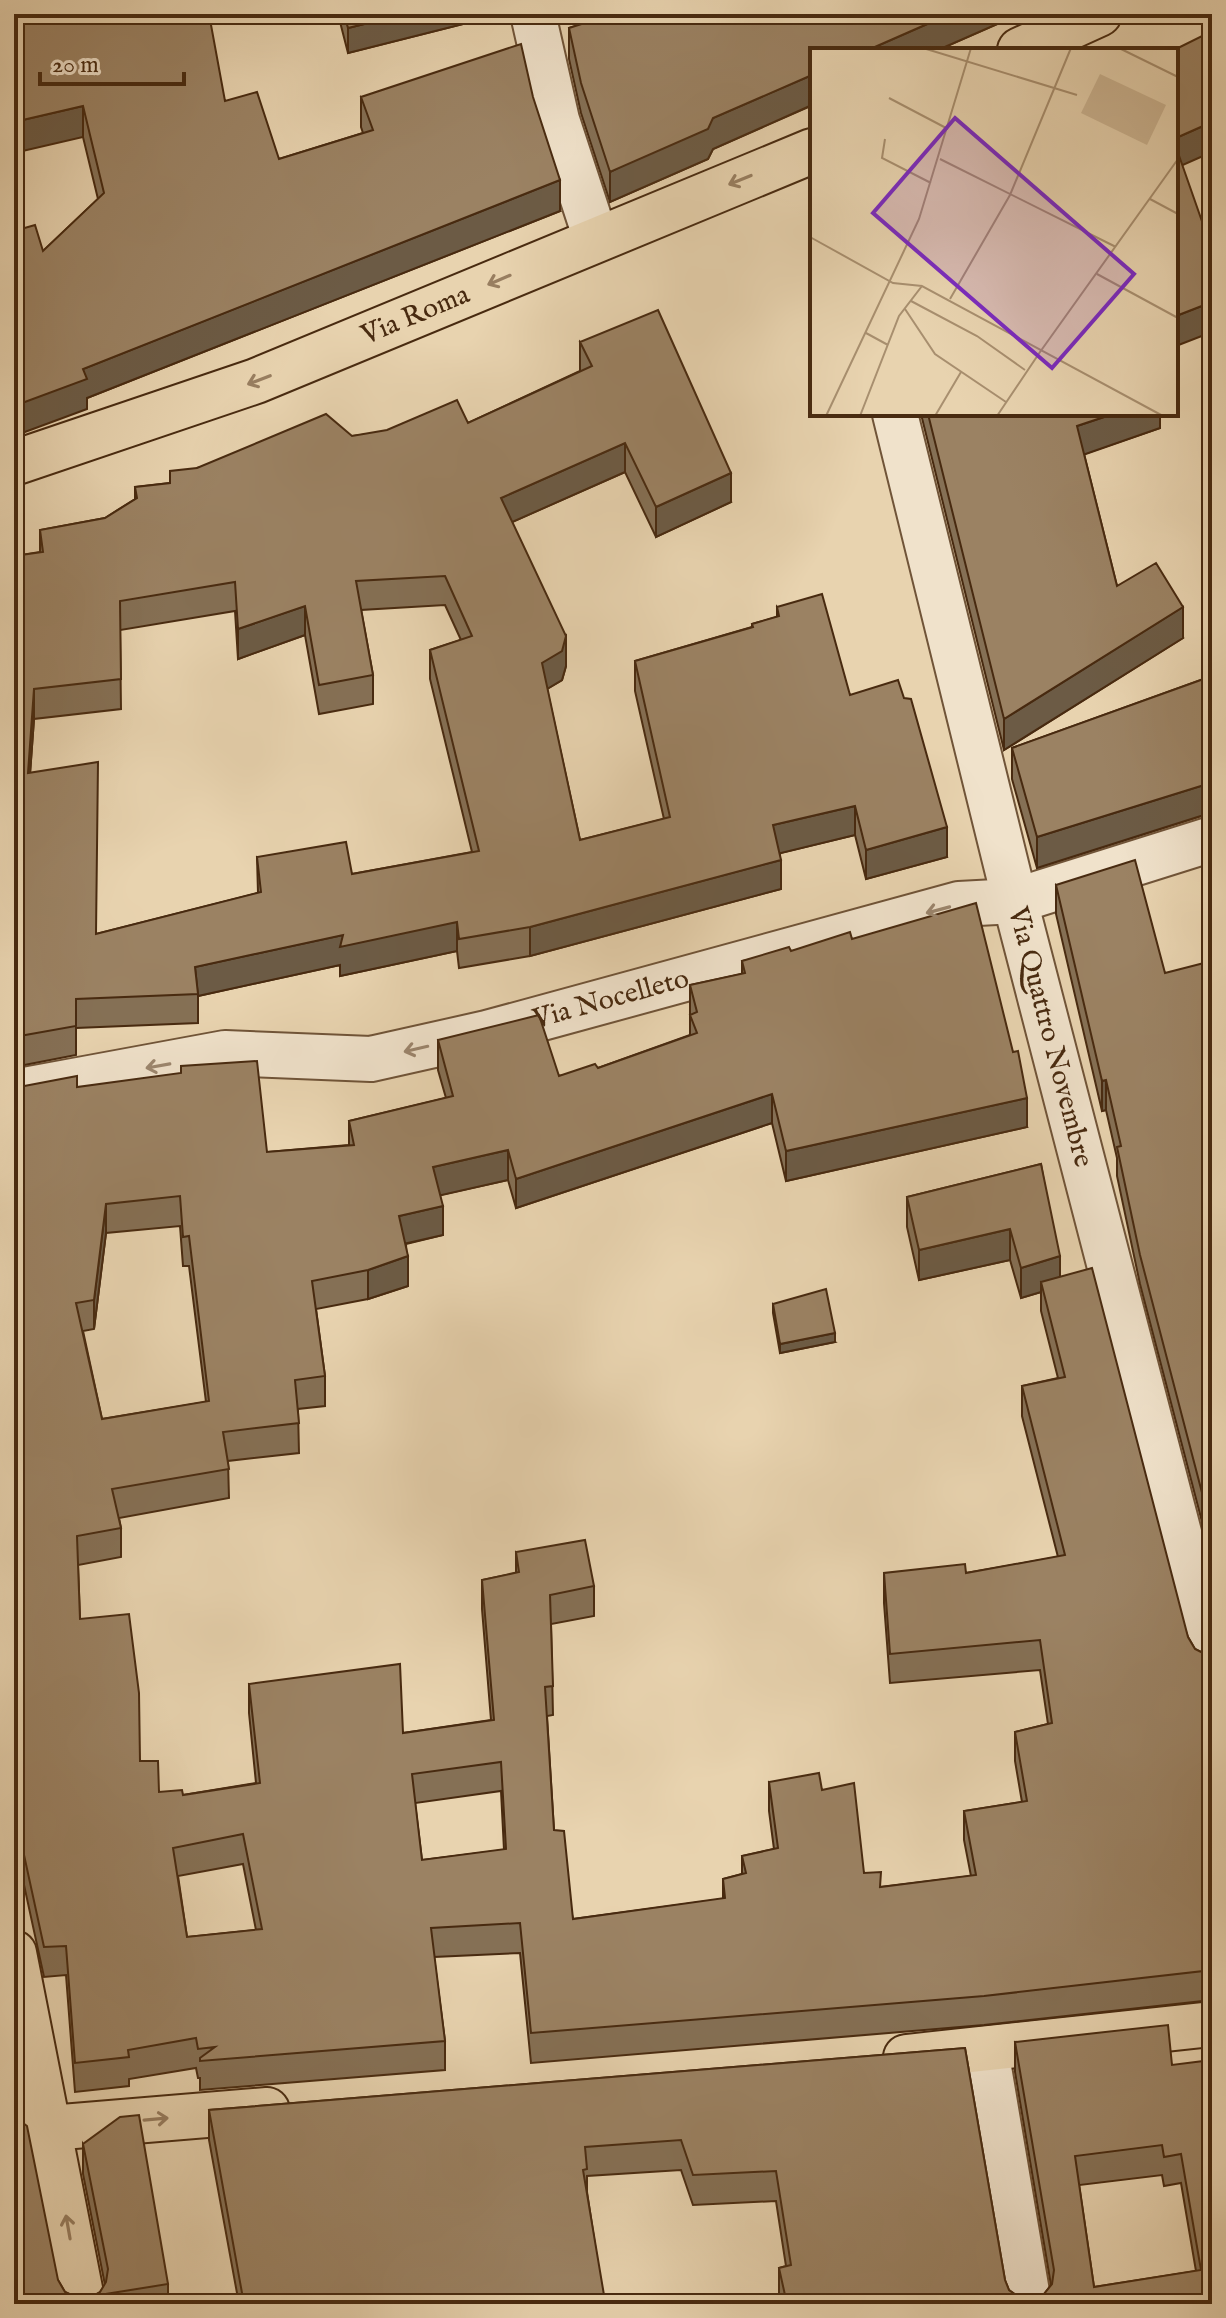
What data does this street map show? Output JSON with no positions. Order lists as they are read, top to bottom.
{
  "streets": {
    "main road": ["Via Roma"],
    "street": ["Via Nocelleto", "Via Quattro Novembre"]
  },
  "crossings": [
    ["Via Nocelleto", "Via Quattro Novembre"]
  ],
  "one_way": ["Via Roma", "Via Nocelleto"],
  "scale_bar": "20 m"
}
